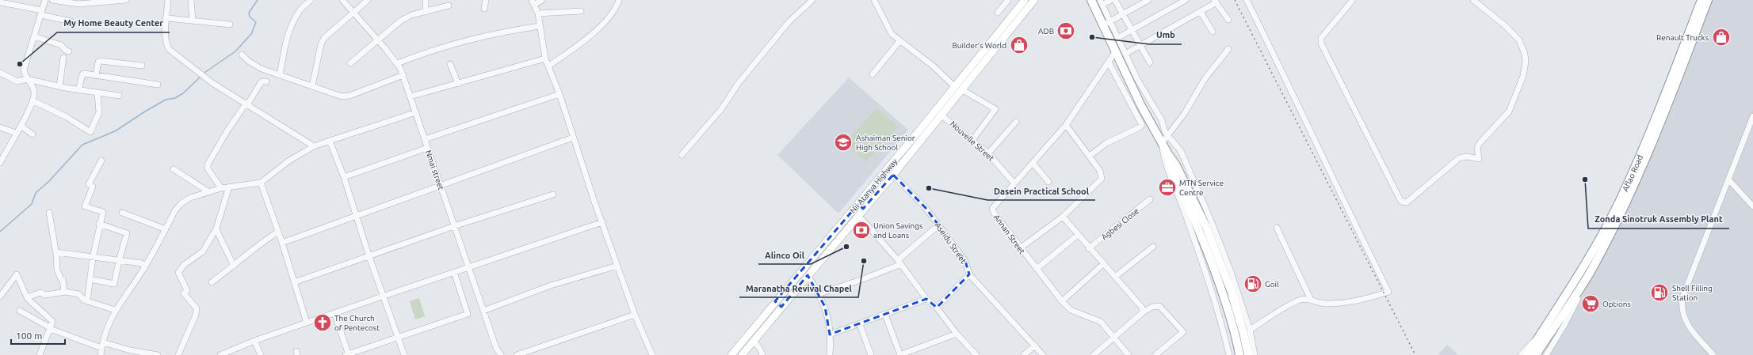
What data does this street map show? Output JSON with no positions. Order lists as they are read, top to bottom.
{
  "streets": {
    "highway": ["Aflao Road"],
    "main road": ["Nii Atanya Highway"],
    "street": [
      "Nouvelle Street",
      "Nmai street",
      "Agbesi Close",
      "Annan Street",
      "Aseidu Street"
    ]
  },
  "crossings": [
    ["Nouvelle Street", "Annan Street"]
  ],
  "places": {
    "bank": ["ADB", "Union Savings and Loans"],
    "other": [
      "Umb",
      "My Home Beauty Center",
      "Zonda Sinotruk Assembly Plant",
      "Dasein Practical School",
      "Alinco Oil",
      "Maranatha Revival Chapel"
    ],
    "shop": ["Renault Trucks", "Builder's World"],
    "school or university": ["Ashaiman Senior High School"],
    "office": ["MTN Service Centre"],
    "fuel station": ["Goil", "Shell Filling Station"],
    "supermarket": ["Options"],
    "church": ["The Church of Pentecost"]
  },
  "scale_bar": "100 m"
}
